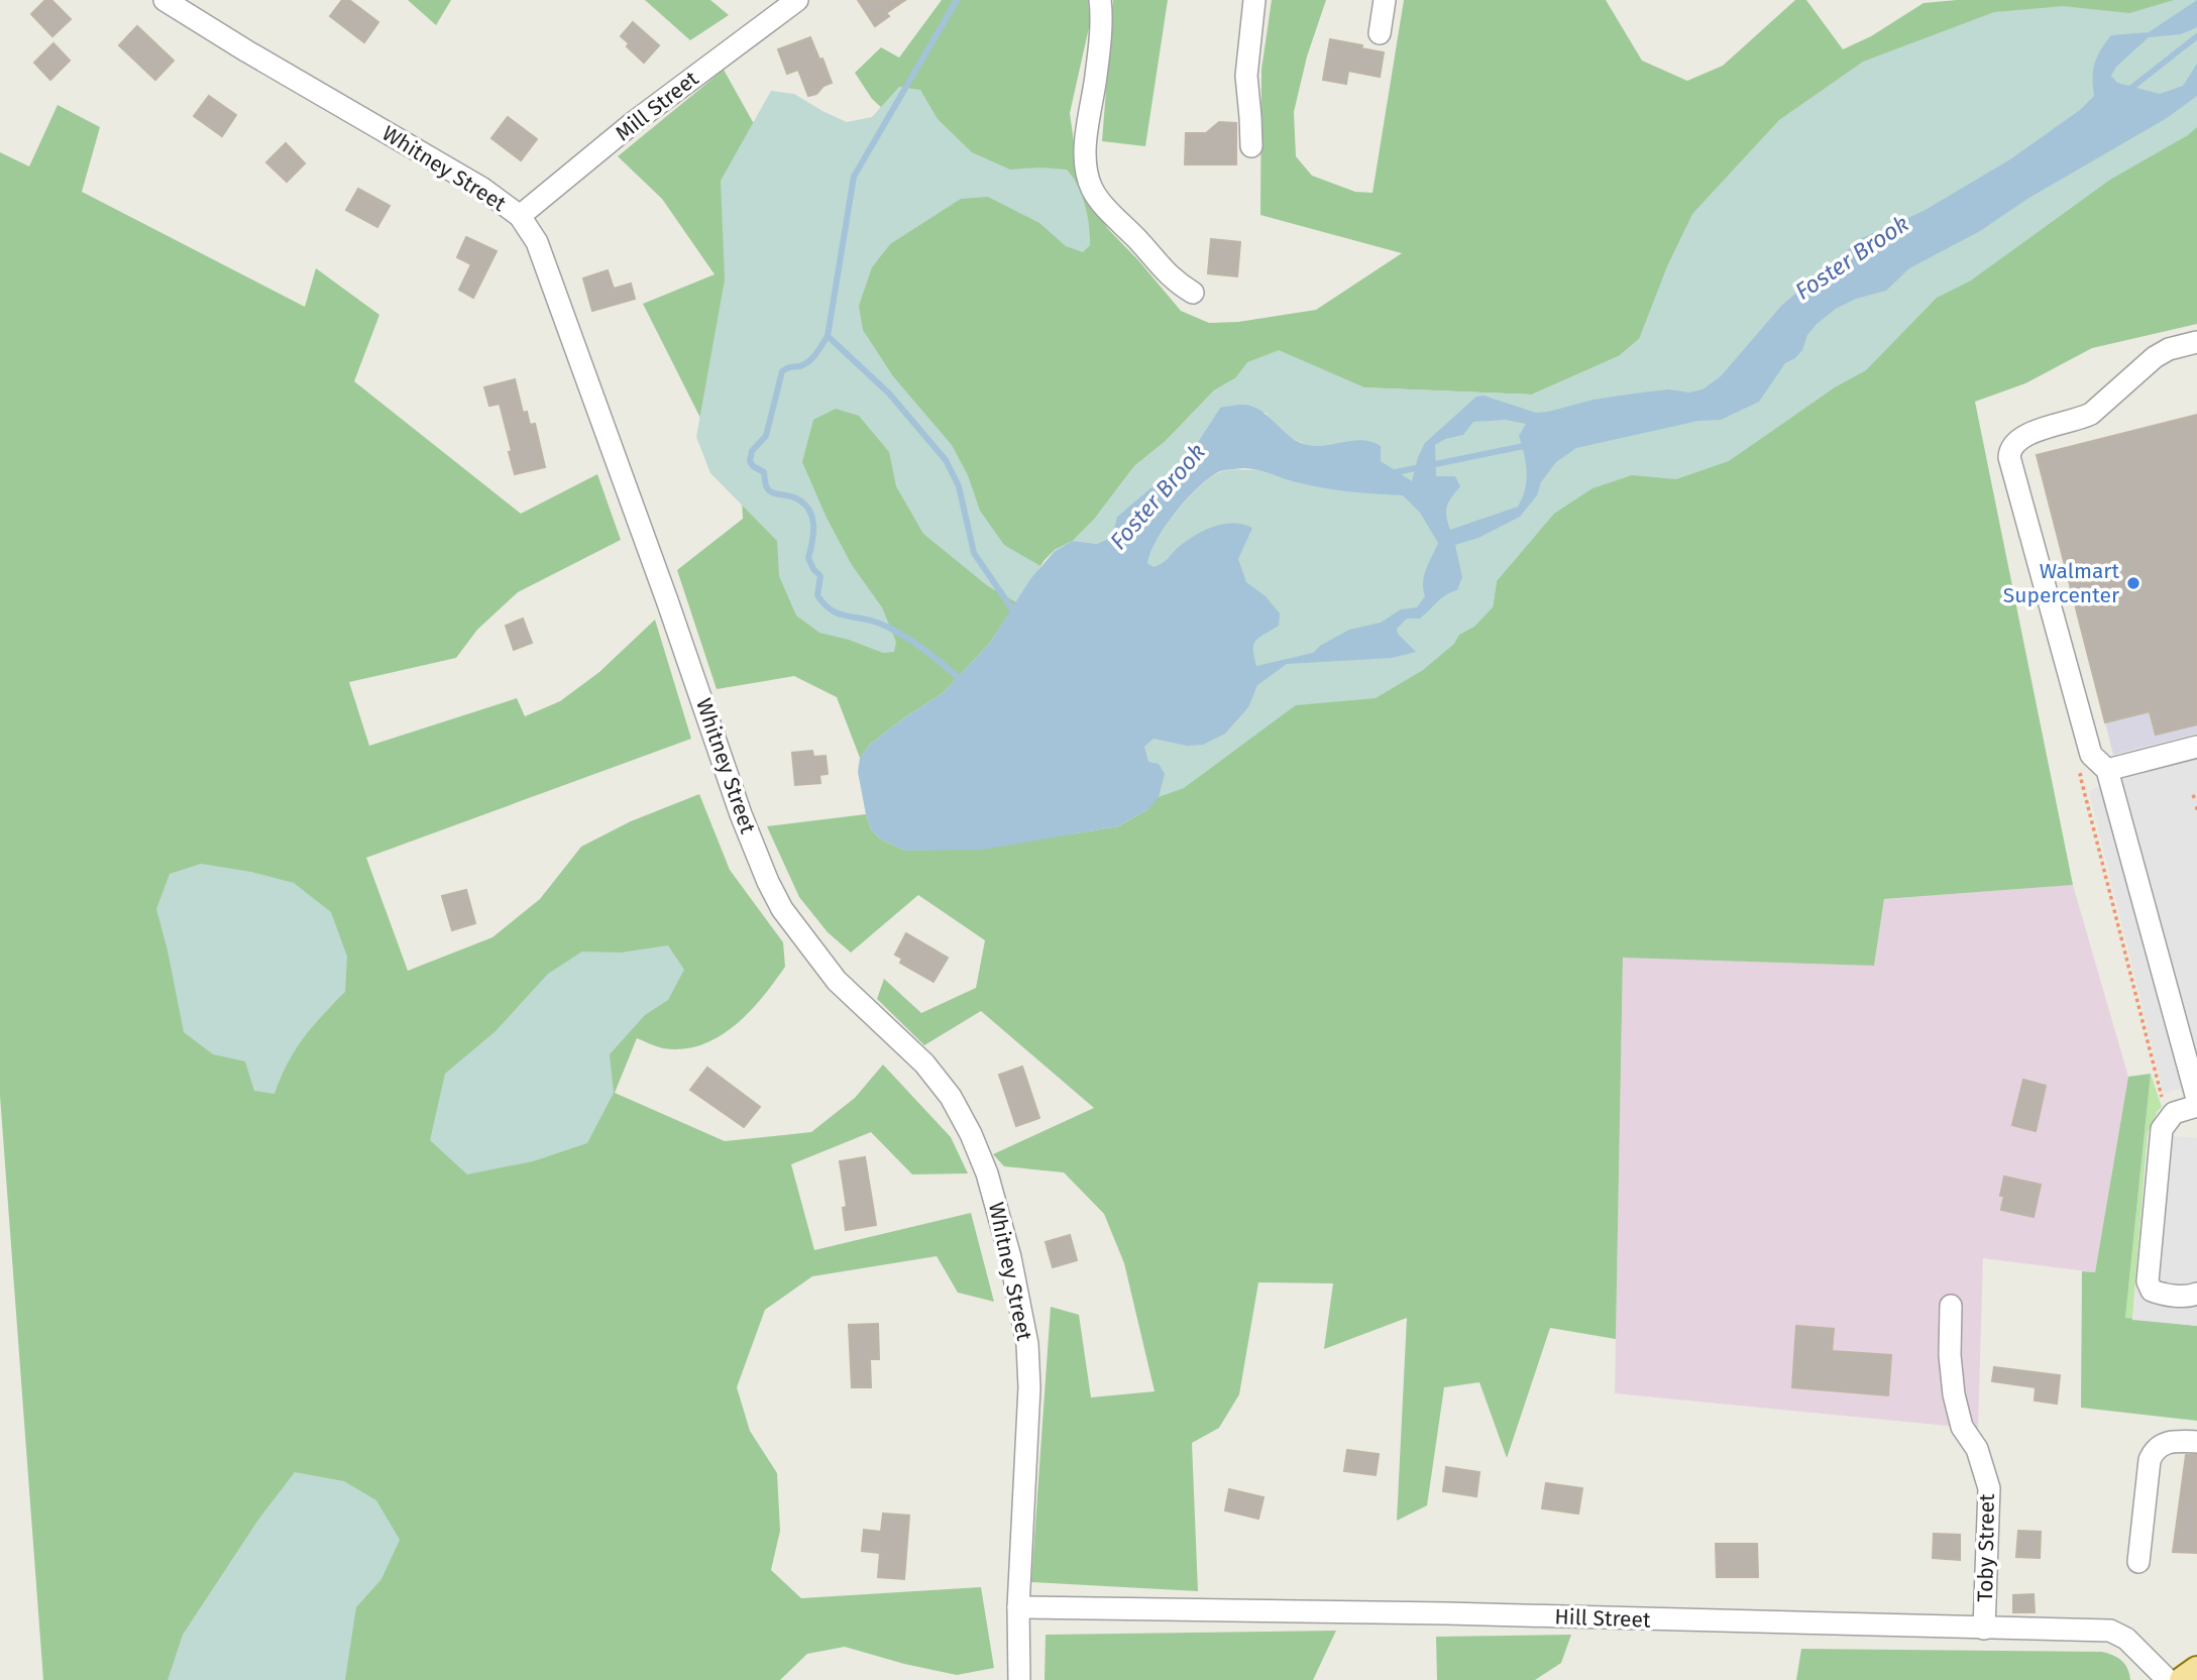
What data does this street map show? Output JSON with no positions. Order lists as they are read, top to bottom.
{
  "streets": {
    "street": [
      "Mill Street",
      "Whitney Street",
      "Toby Street",
      "Hill Street"
    ]
  },
  "crossings": [
    ["Mill Street", "Whitney Street"],
    ["Whitney Street", "Hill Street"],
    ["Toby Street", "Hill Street"]
  ],
  "water": ["Foster Brook"],
  "places": ["Walmart Supercenter"]
}
